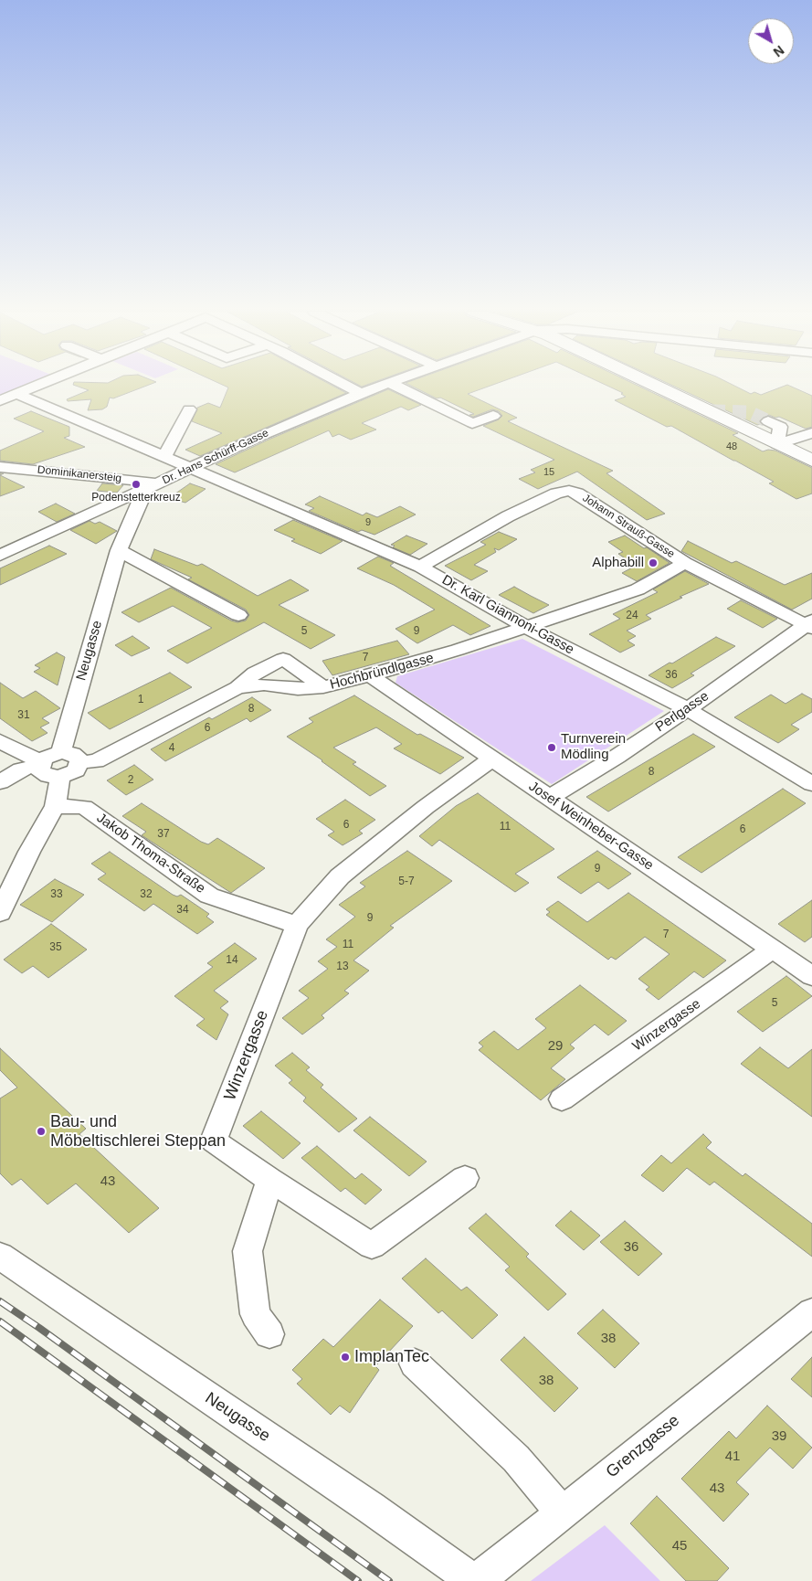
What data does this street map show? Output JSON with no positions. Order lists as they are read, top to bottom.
{
  "streets": {
    "street": [
      "Dr. Hans Schürff-Gasse",
      "Dominikanersteig",
      "Johann Strauß-Gasse",
      "Dr. Karl Giannoni-Gasse",
      "Neugasse",
      "Hochbründlgasse",
      "Perlgasse",
      "Josef Weinheber-Gasse",
      "Jakob Thoma-Straße",
      "Winzergasse",
      "Grenzgasse"
    ]
  },
  "crossings": [
    ["Dr. Hans Schürff-Gasse", "Dominikanersteig"],
    ["Dr. Hans Schürff-Gasse", "Dr. Karl Giannoni-Gasse"],
    ["Dr. Hans Schürff-Gasse", "Neugasse"],
    ["Dominikanersteig", "Neugasse"],
    ["Johann Strauß-Gasse", "Dr. Karl Giannoni-Gasse"],
    ["Johann Strauß-Gasse", "Hochbründlgasse"],
    ["Johann Strauß-Gasse", "Perlgasse"],
    ["Dr. Karl Giannoni-Gasse", "Hochbründlgasse"],
    ["Dr. Karl Giannoni-Gasse", "Perlgasse"],
    ["Neugasse", "Grenzgasse"],
    ["Hochbründlgasse", "Josef Weinheber-Gasse"],
    ["Perlgasse", "Josef Weinheber-Gasse"],
    ["Josef Weinheber-Gasse", "Winzergasse"],
    ["Jakob Thoma-Straße", "Winzergasse"]
  ],
  "places": [
    "Podenstetterkreuz",
    "Alphabill",
    "Turnverein Mödling",
    "Bau- und Möbeltischlerei Steppan",
    "ImplanTec"
  ],
  "house_numbers": [
    "48",
    "15",
    "9",
    "24",
    "5",
    "9",
    "7",
    "36",
    "1",
    "8",
    "31",
    "6",
    "4",
    "8",
    "2",
    "6",
    "11",
    "6",
    "37",
    "9",
    "5-7",
    "33",
    "32",
    "34",
    "9",
    "7",
    "11",
    "35",
    "14",
    "13",
    "5",
    "29",
    "43",
    "36",
    "38",
    "38",
    "39",
    "41",
    "43",
    "45"
  ],
  "north": "bottom right"
}
